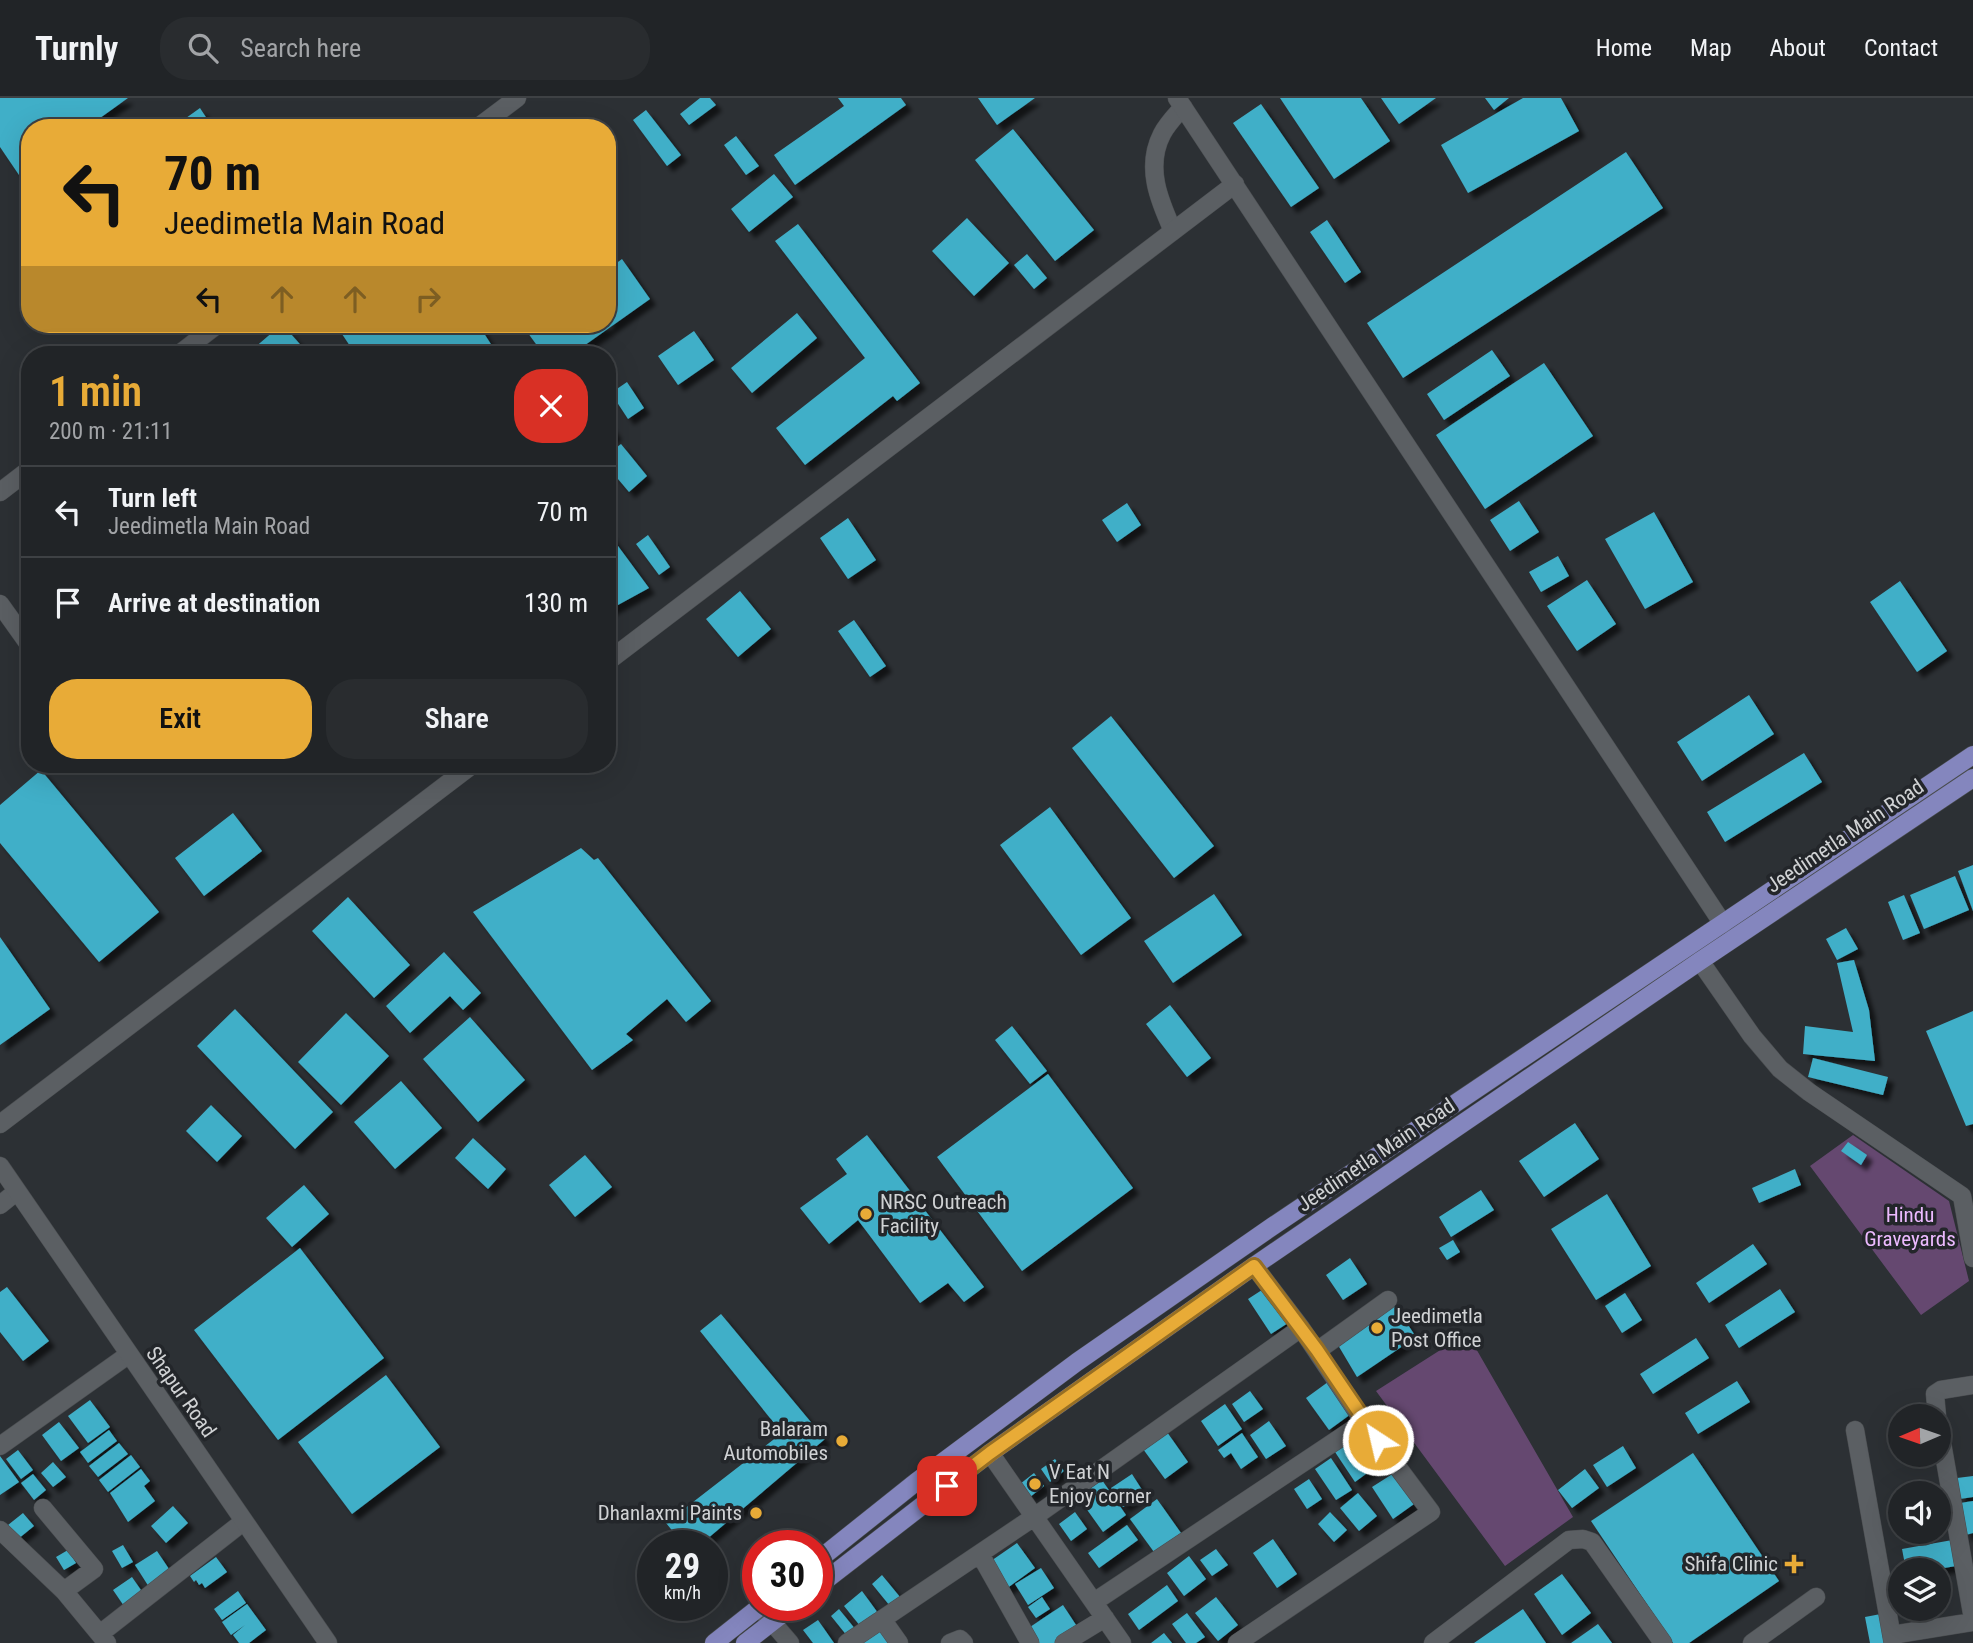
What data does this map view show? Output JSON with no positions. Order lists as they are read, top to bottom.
{
  "streets": {
    "main road": ["Jeedimetla Main Road"],
    "street": ["Shapur Road"]
  },
  "parks": ["Hindu Graveyards"],
  "places": {
    "other": [
      "NRSC Outreach Facility",
      "Jeedimetla Post Office",
      "Balaram Automobiles",
      "V Eat N Enjoy corner",
      "Dhanlaxmi Paints"
    ],
    "health": ["Shifa Clinic"]
  },
  "north": "left",
  "page": {
    "header": "Turnly",
    "search": "Search here",
    "nav": [
      "Home",
      "Map",
      "About",
      "Contact"
    ],
    "turn": ["70 m", "Jeedimetla Main Road"],
    "heading": ["1 min", "200 m · 21:11"],
    "list": [
      {
        "name": "Turn left",
        "note": "Jeedimetla Main Road",
        "value": "70 m"
      },
      {
        "name": "Arrive at destination",
        "value": "130 m"
      }
    ],
    "buttons": ["Exit", "Share"],
    "speed": "29 km/h",
    "limit": "30"
  }
}
